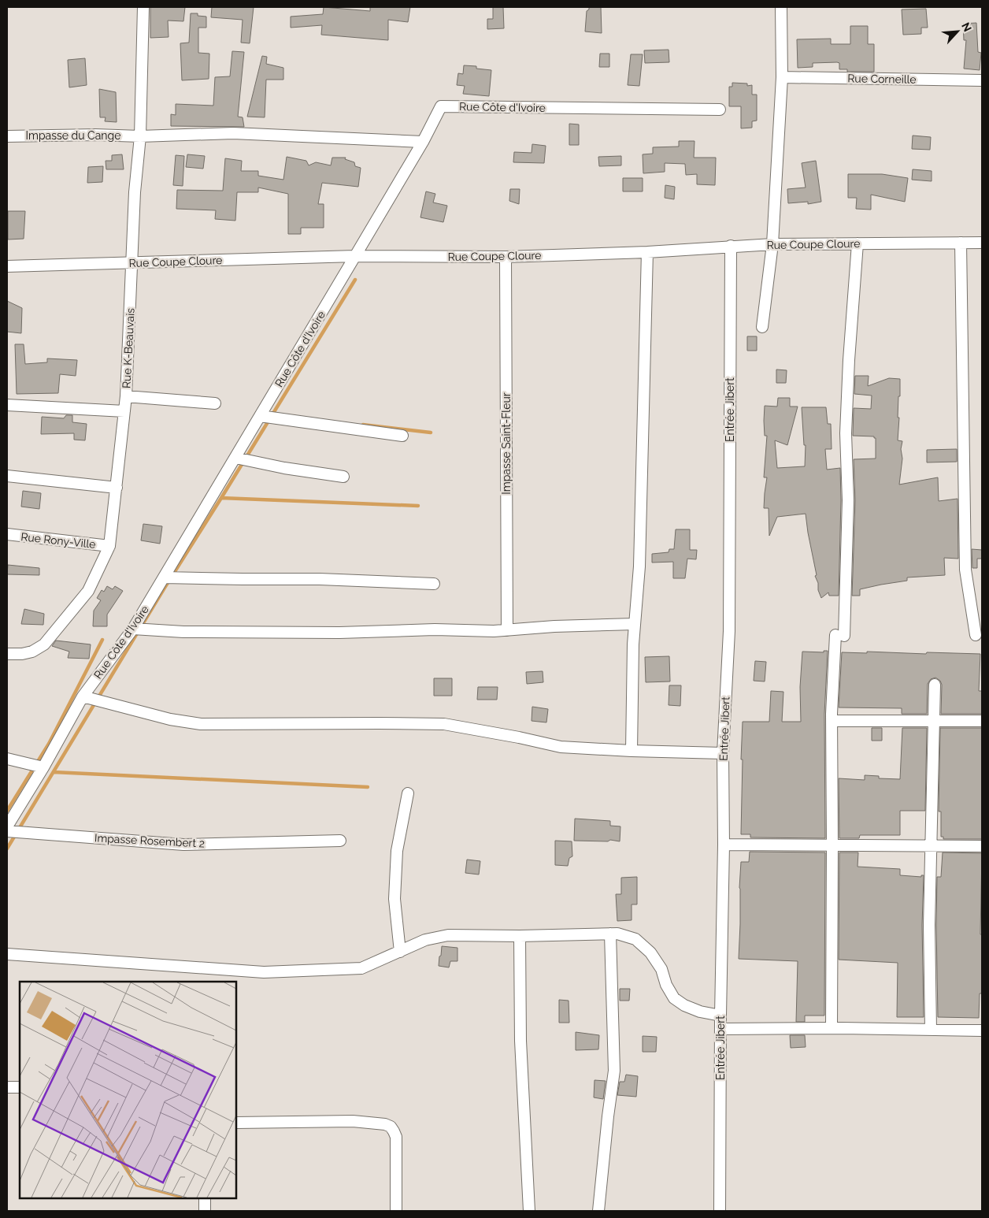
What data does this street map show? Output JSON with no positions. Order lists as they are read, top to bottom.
{
  "streets": {
    "street": [
      "Rue Corneille",
      "Rue Côte d'Ivoire",
      "Impasse du Cange",
      "Rue Coupe Cloure",
      "Rue K-Beauvais",
      "Entrée Jibert",
      "Impasse Saint-Fleur",
      "Rue Rony-Ville",
      "Impasse Rosembert 2"
    ]
  },
  "crossings": [
    ["Rue Côte d'Ivoire", "Impasse du Cange"],
    ["Rue Côte d'Ivoire", "Rue Coupe Cloure"],
    ["Impasse du Cange", "Rue K-Beauvais"],
    ["Rue Coupe Cloure", "Rue K-Beauvais"],
    ["Rue Coupe Cloure", "Entrée Jibert"],
    ["Rue Coupe Cloure", "Impasse Saint-Fleur"],
    ["Rue K-Beauvais", "Rue Rony-Ville"]
  ],
  "north": "top right"
}
